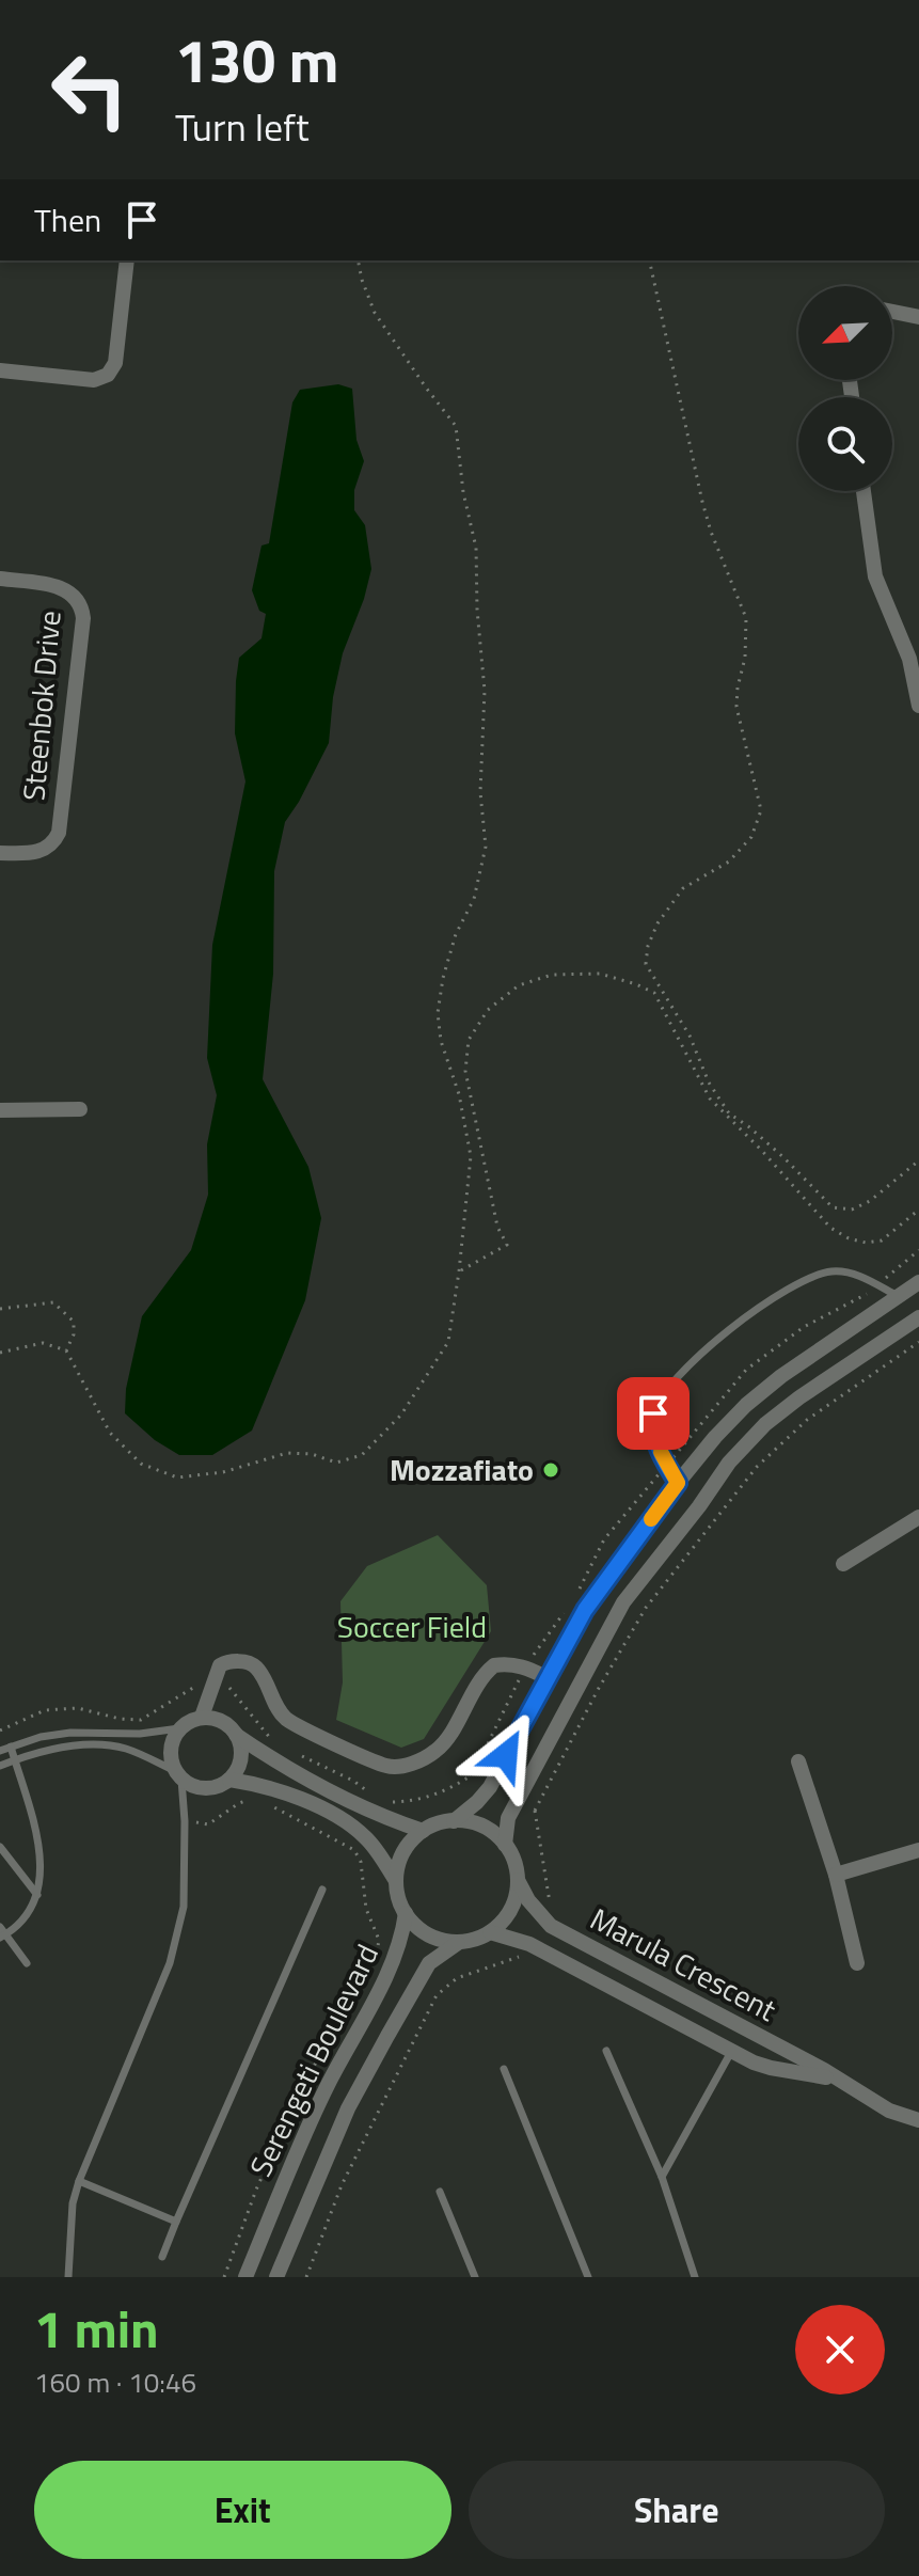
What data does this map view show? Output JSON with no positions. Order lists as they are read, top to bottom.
{
  "streets": {
    "street": ["Steenbok Drive", "Marula Crescent", "Serengeti Boulevard"]
  },
  "crossings": [
    ["Marula Crescent", "Serengeti Boulevard"]
  ],
  "parks": ["Soccer Field"],
  "places": ["Mozzafiato"],
  "north": "bottom left",
  "page": {
    "turn": ["130 m", "Turn left"],
    "then": "Then",
    "heading": ["1 min", "160 m · 10:46"],
    "buttons": ["Exit", "Share"]
  }
}
